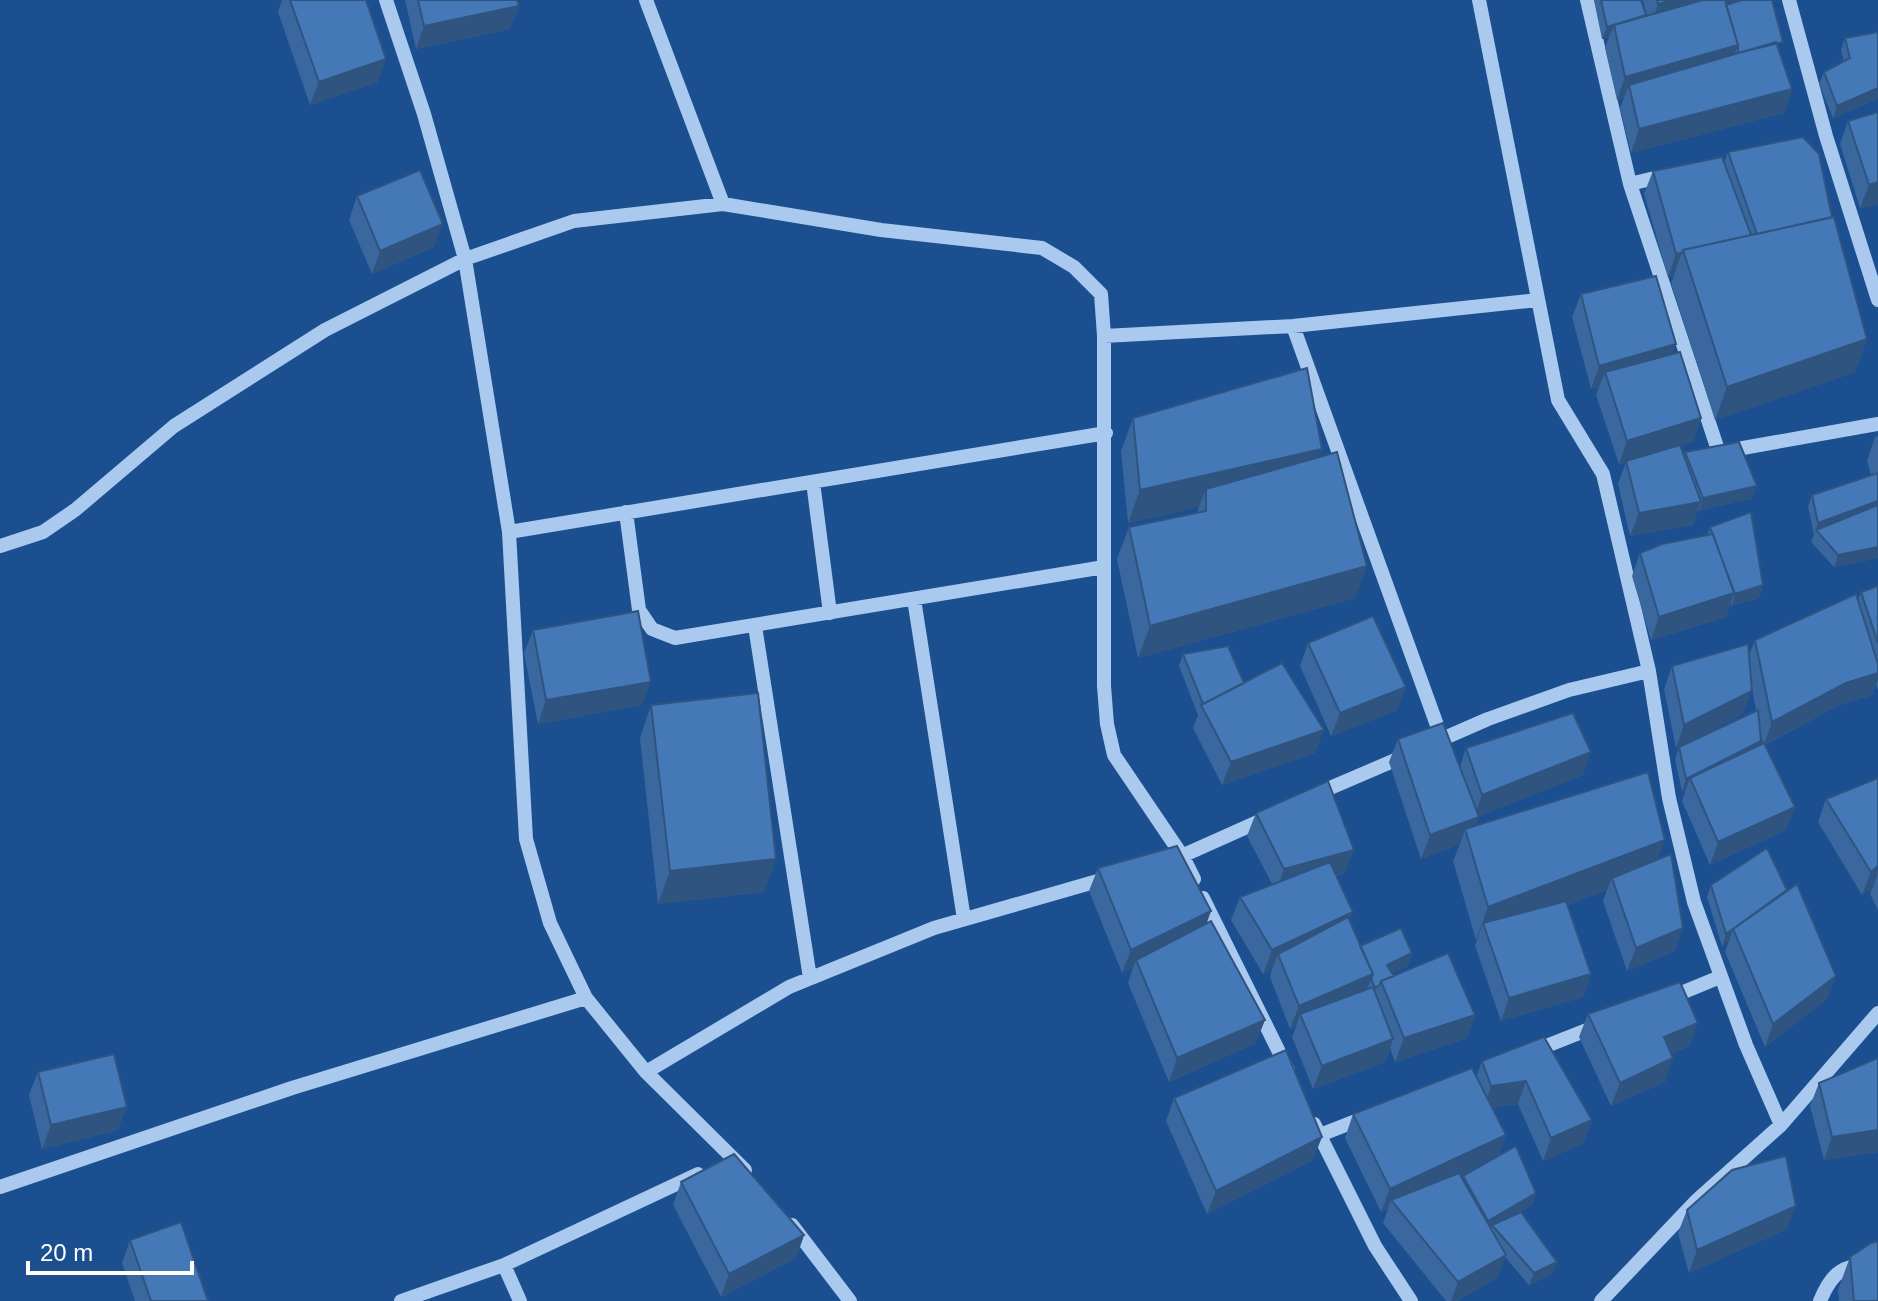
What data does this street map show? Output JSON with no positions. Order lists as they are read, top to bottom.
{
  "scale_bar": "20 m"
}
